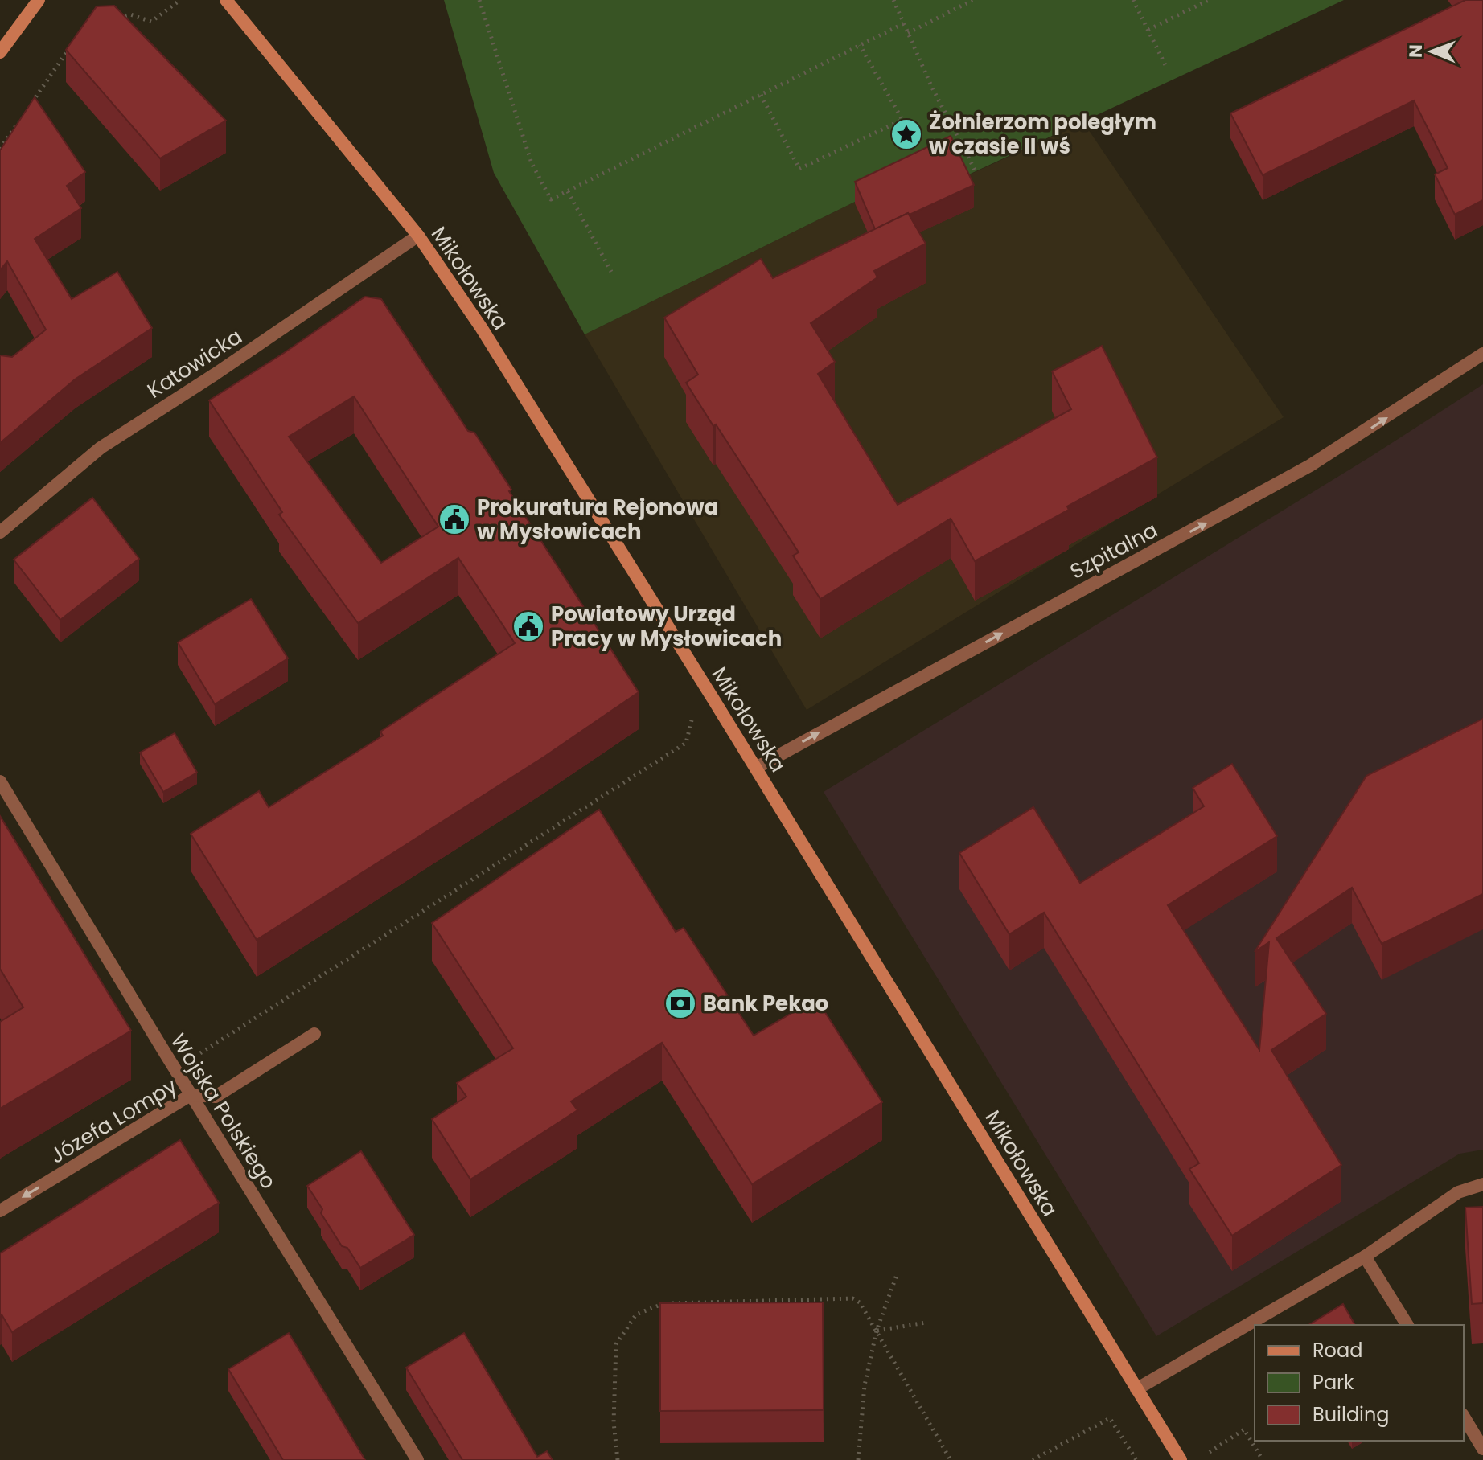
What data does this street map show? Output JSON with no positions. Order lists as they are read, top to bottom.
{
  "streets": {
    "street": [
      "Mikołowska",
      "Katowicka",
      "Szpitalna",
      "Wojska Polskiego",
      "Józefa Lompy"
    ]
  },
  "crossings": [
    ["Mikołowska", "Katowicka"],
    ["Mikołowska", "Szpitalna"],
    ["Wojska Polskiego", "Józefa Lompy"]
  ],
  "one_way": ["Szpitalna", "Józefa Lompy"],
  "places": {
    "place": ["Żołnierzom poległym w czasie II wś"],
    "public building": ["Prokuratura Rejonowa w Mysłowicach", "Powiatowy Urząd Pracy w Mysłowicach"],
    "bank": ["Bank Pekao"]
  },
  "legend": ["Road", "Park", "Building"],
  "north": "left"
}
